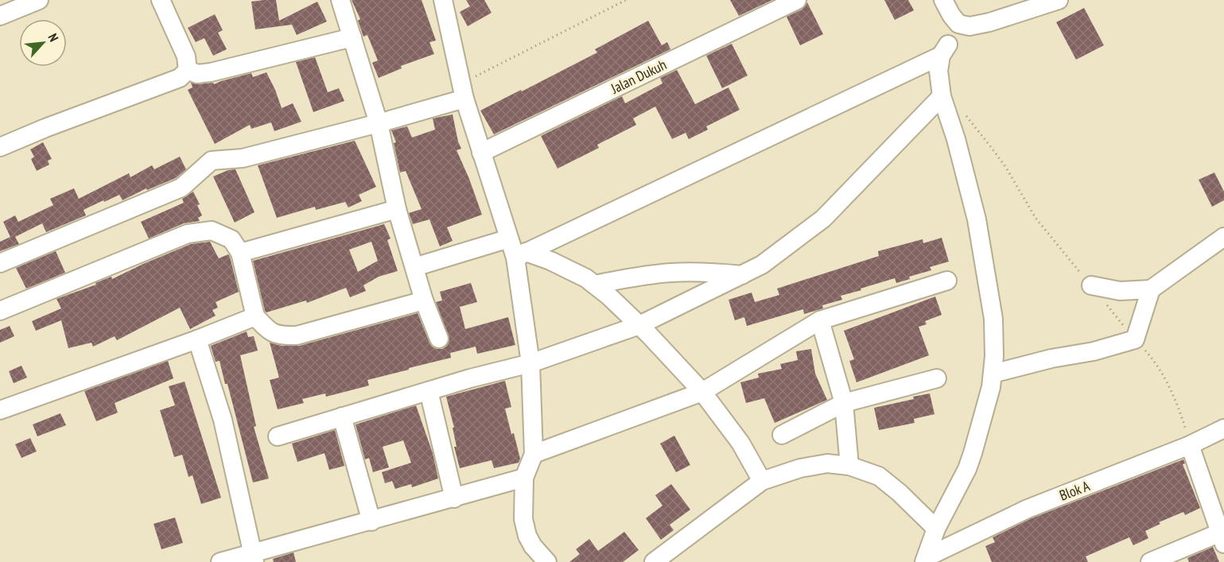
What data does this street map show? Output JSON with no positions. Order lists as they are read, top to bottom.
{
  "streets": {
    "street": ["Jalan Dukuh", "Blok A"]
  },
  "north": "top right"
}
